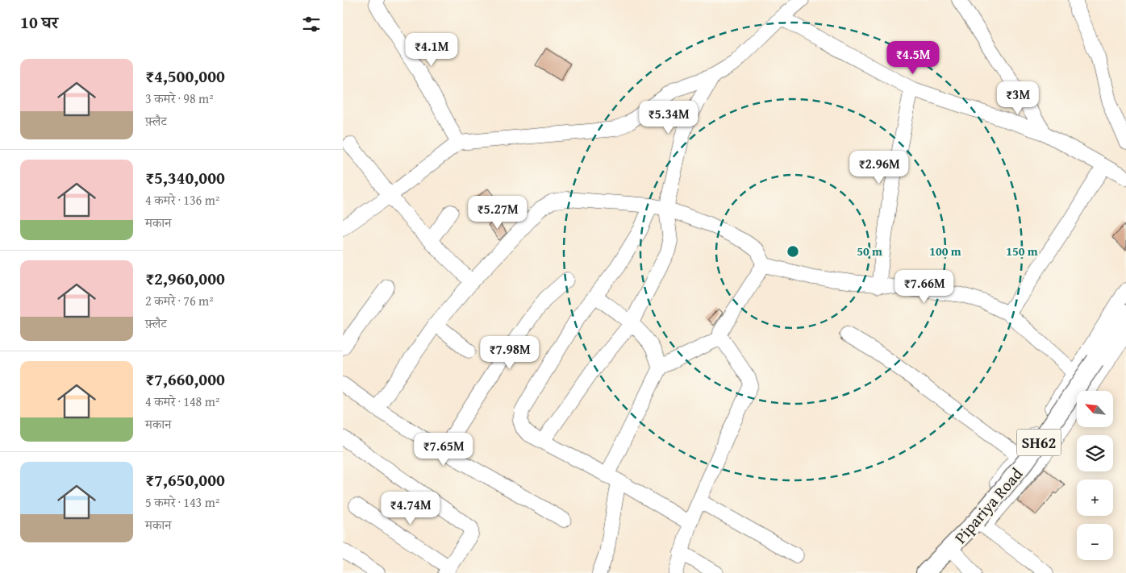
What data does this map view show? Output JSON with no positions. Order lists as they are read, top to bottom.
{
  "streets": {
    "main road": ["SH62", "Pipariya Road"]
  },
  "north": "top left",
  "page": {
    "heading": "10 घर",
    "price": [
      "₹4.1M",
      "₹4.5M",
      "₹3M",
      "₹5.34M",
      "₹2.96M",
      "₹5.27M",
      "₹7.66M",
      "₹7.98M",
      "₹7.65M",
      "₹4.74M"
    ],
    "list": [
      {
        "name": "₹4,500,000",
        "note": "3 कमरे · 98 m² · फ़्लैट"
      },
      {
        "name": "₹5,340,000",
        "note": "4 कमरे · 136 m² · मकान"
      },
      {
        "name": "₹2,960,000",
        "note": "2 कमरे · 76 m² · फ़्लैट"
      },
      {
        "name": "₹7,660,000",
        "note": "4 कमरे · 148 m² · मकान"
      },
      {
        "name": "₹7,650,000",
        "note": "5 कमरे · 143 m² · मकान"
      }
    ],
    "map_buttons": ["+", "−"]
  },
  "rings": ["50 m", "100 m", "150 m"]
}
